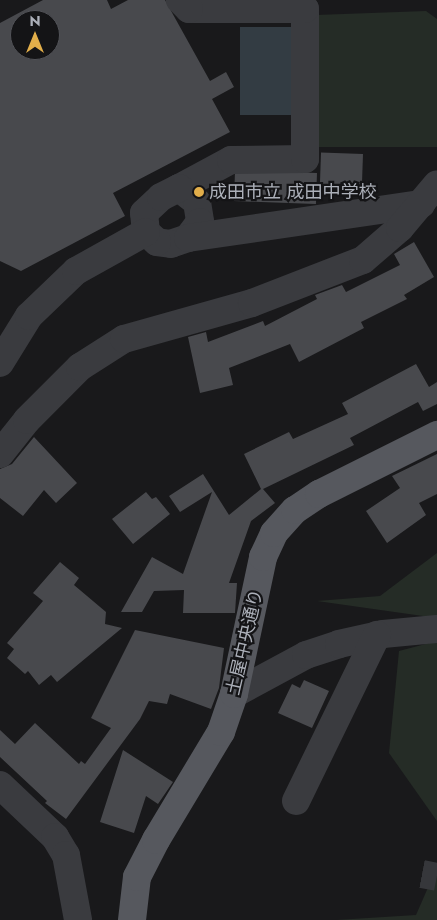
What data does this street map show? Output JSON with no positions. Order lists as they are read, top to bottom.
{
  "streets": {
    "main road": ["土屋中央通り"]
  },
  "places": ["成田市立 成田中学校"],
  "north": "top"
}
